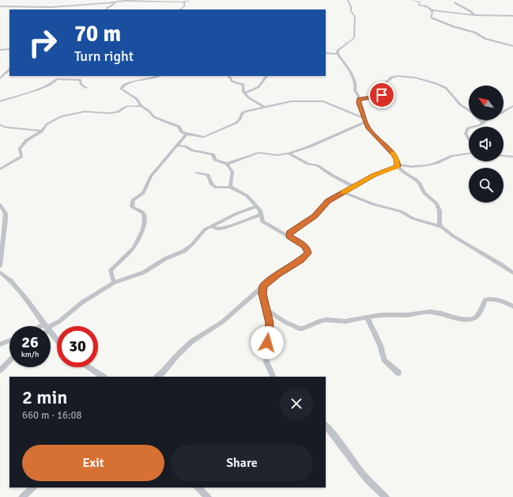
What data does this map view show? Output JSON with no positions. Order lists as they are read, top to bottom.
{
  "north": "top left",
  "page": {
    "turn": ["70 m", "Turn right"],
    "speed": "26 km/h",
    "limit": "30",
    "heading": ["2 min", "660 m · 16:08"],
    "buttons": ["Exit", "Share"]
  }
}
